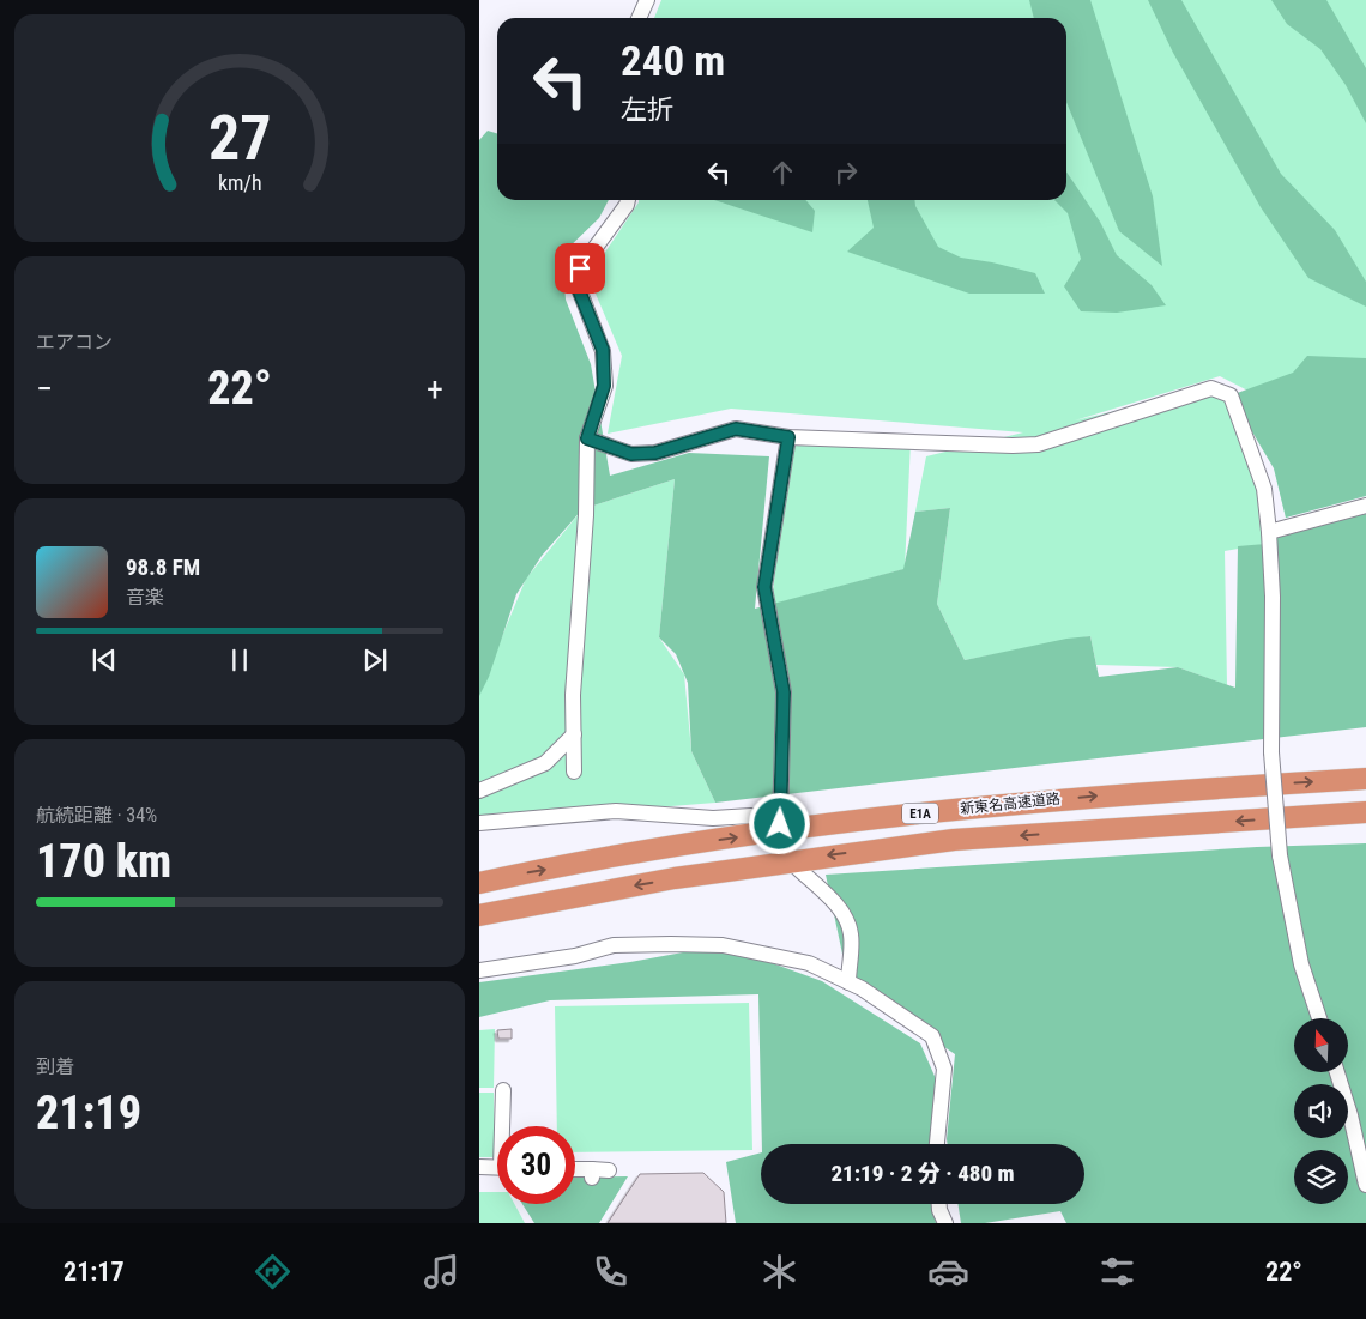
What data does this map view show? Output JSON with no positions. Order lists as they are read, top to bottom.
{
  "streets": {
    "highway": ["新東名高速道路", "E1A"]
  },
  "north": "top",
  "page": {
    "turn": ["240 m", "左折"],
    "tile": [
      "エアコン",
      ["航続距離 · 34%", "170 km"],
      ["到着", "21:19"]
    ],
    "heat": ["−", "22°", "+"],
    "song": ["98.8 FM", "音楽"],
    "limit": "30",
    "trip": "21:19 · 2 分 · 480 m",
    "tabs": ["21:17", "22°"],
    "gauge": ["27", "km/h"]
  }
}
